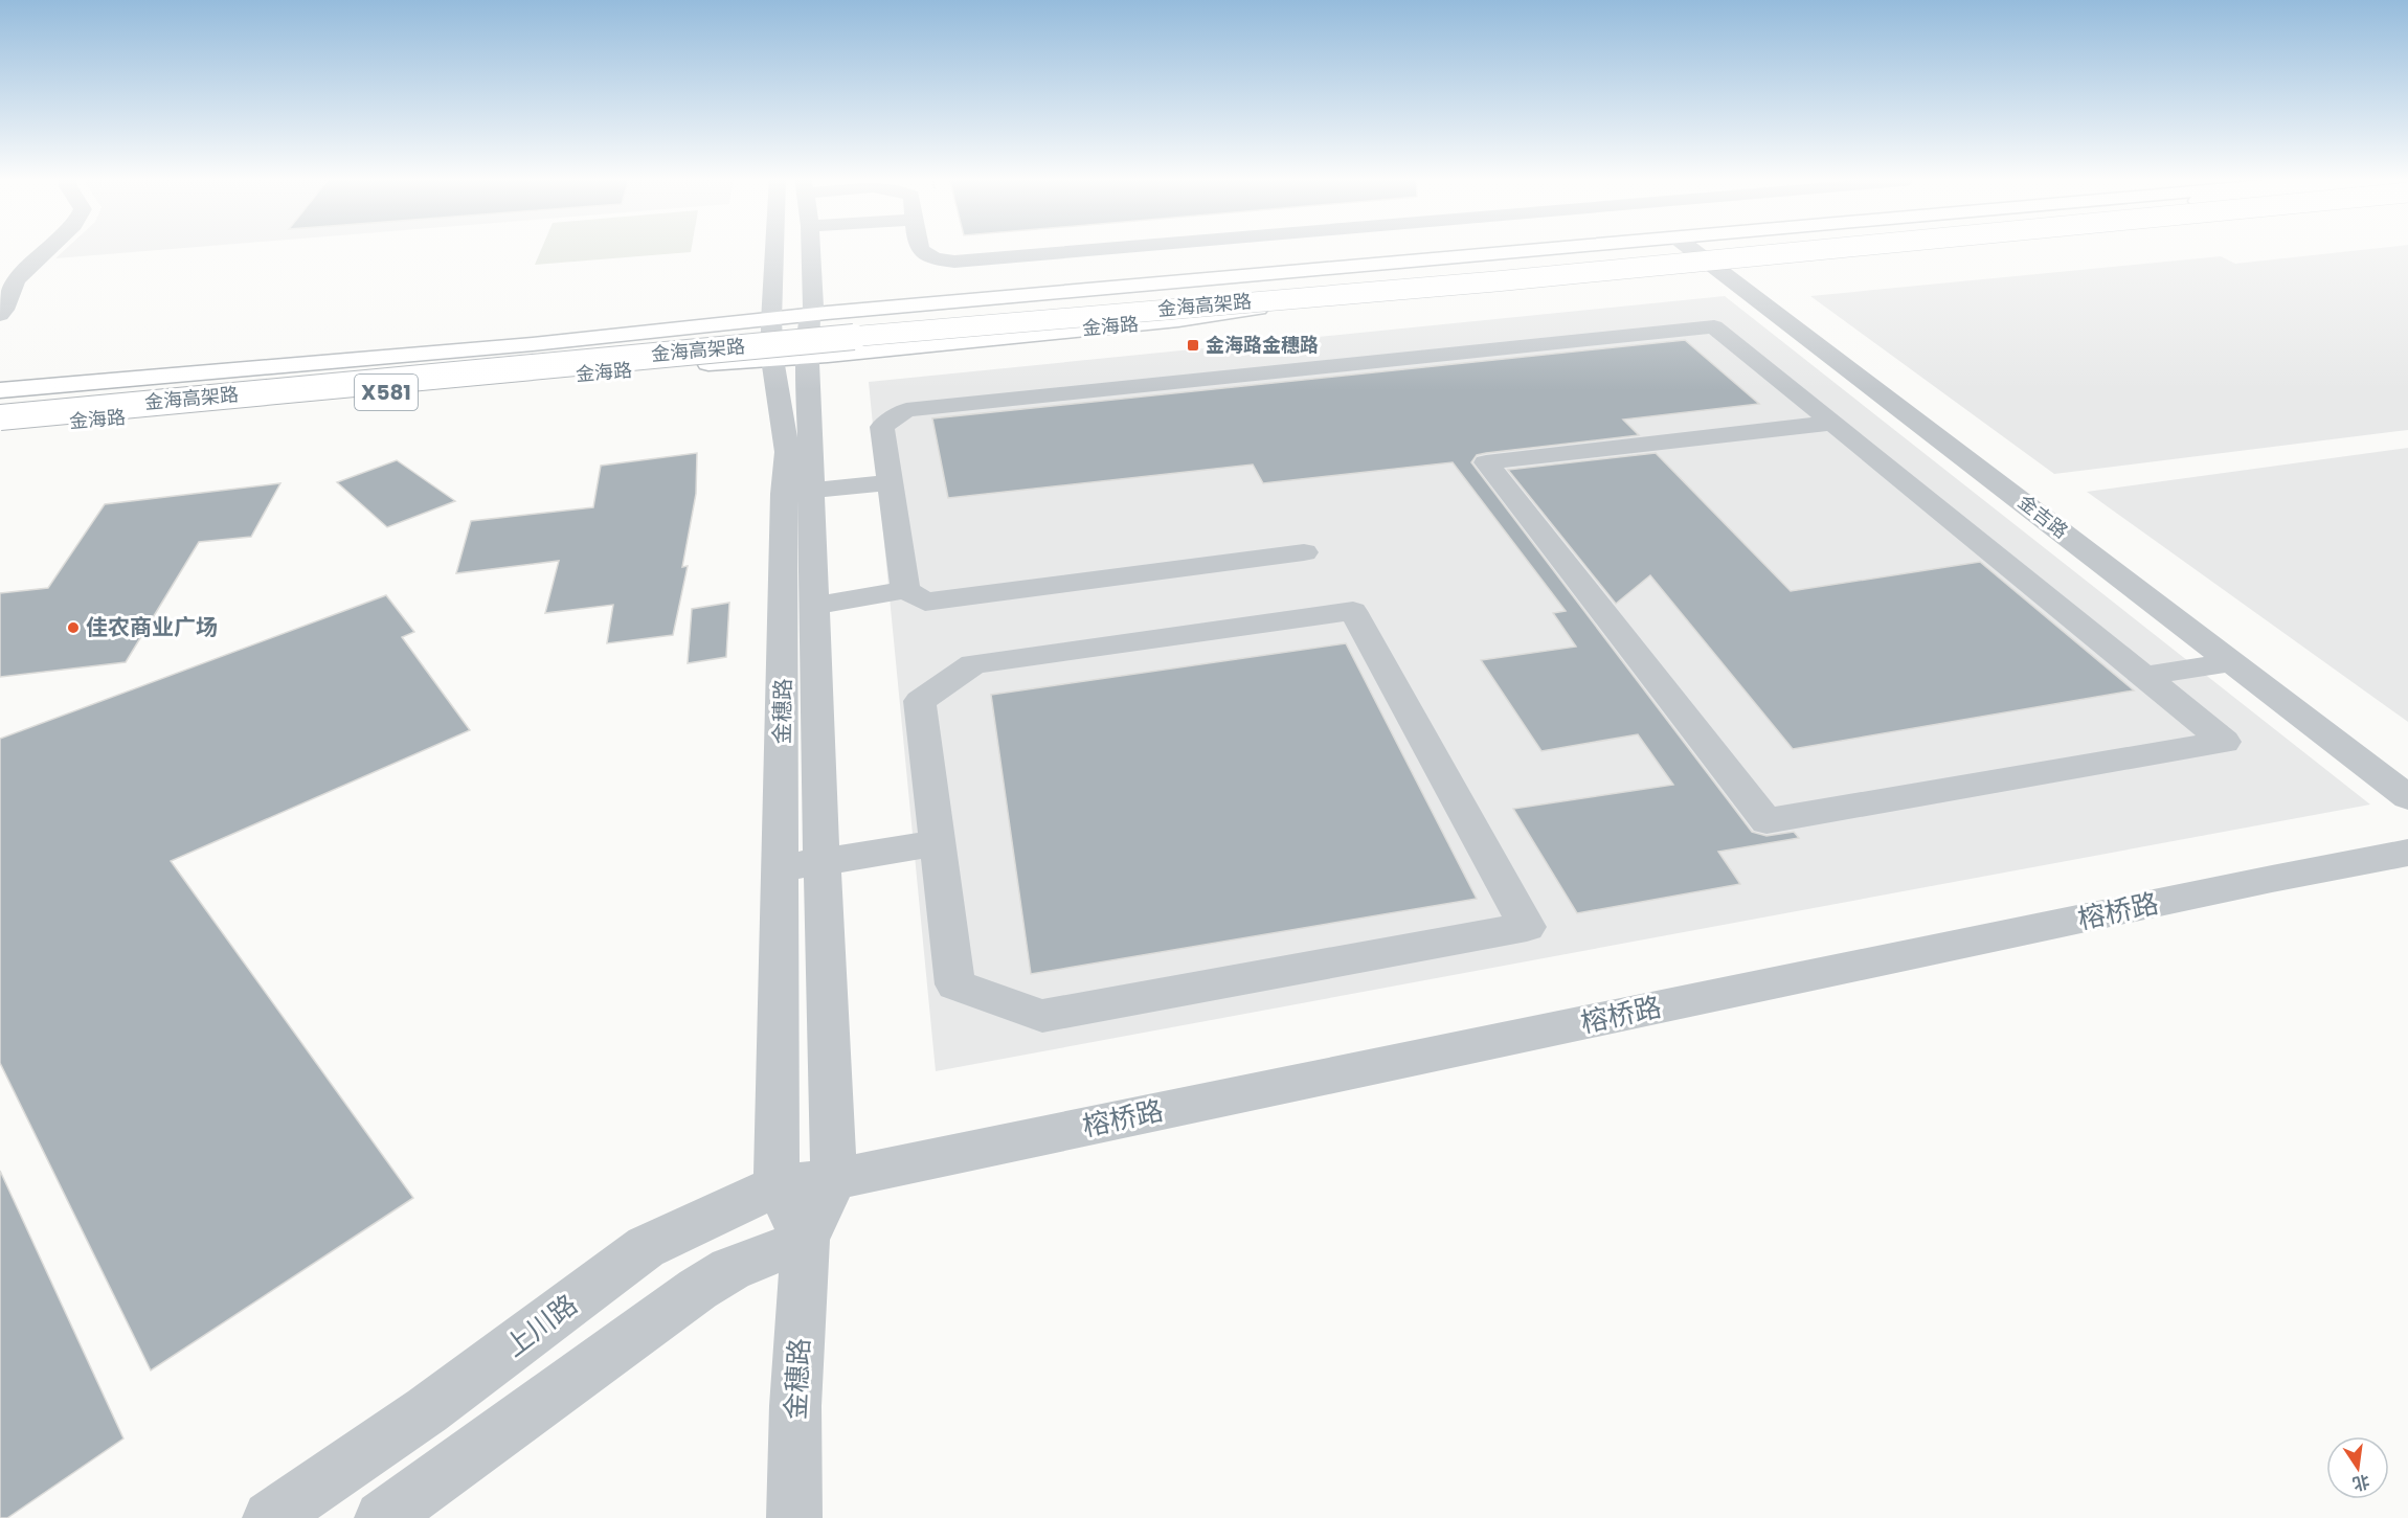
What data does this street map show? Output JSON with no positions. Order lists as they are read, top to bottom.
{
  "streets": {
    "main road": ["金海高架路", "金海路", "X581"],
    "street": [
      "金吉路",
      "金穗路",
      "榕桥路",
      "上川路"
    ]
  },
  "crossings": [
    ["金海路", "金吉路"],
    ["金海路", "金穗路"],
    ["金穗路", "榕桥路"],
    ["金穗路", "上川路"],
    ["榕桥路", "上川路"]
  ],
  "places": {
    "transit": ["金海路金穗路"],
    "other": ["佳农商业广场"]
  },
  "north": "bottom"
}
